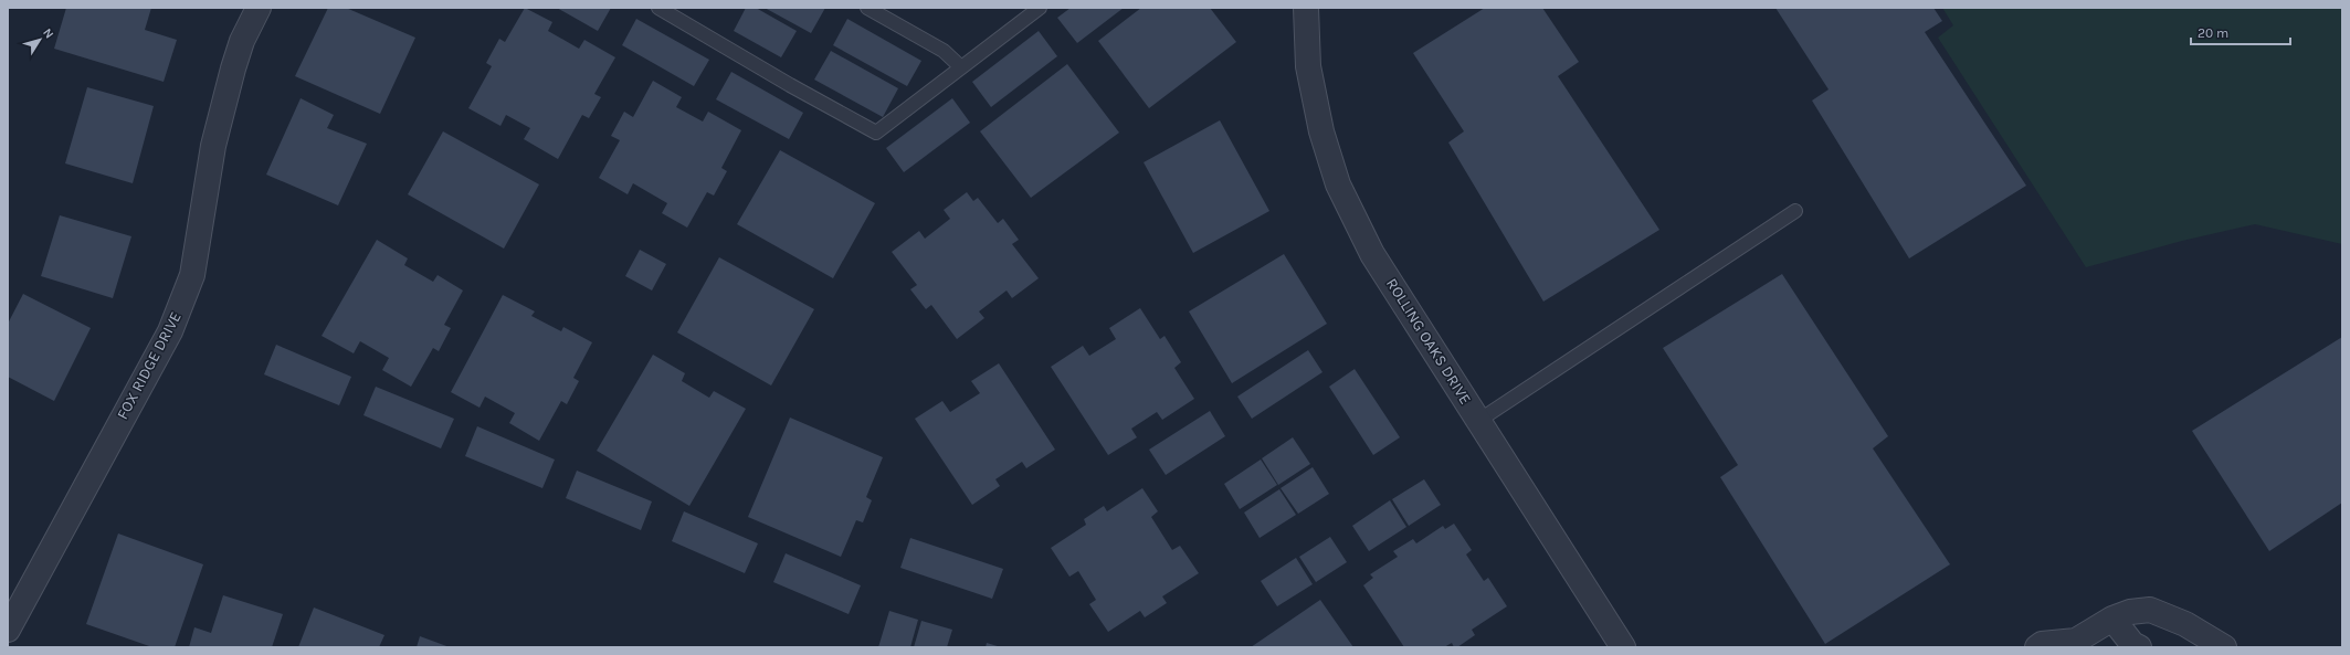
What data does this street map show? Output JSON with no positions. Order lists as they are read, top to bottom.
{
  "streets": {
    "street": ["ROLLING OAKS DRIVE", "FOX RIDGE DRIVE"]
  },
  "scale_bar": "20 m",
  "north": "top right"
}
